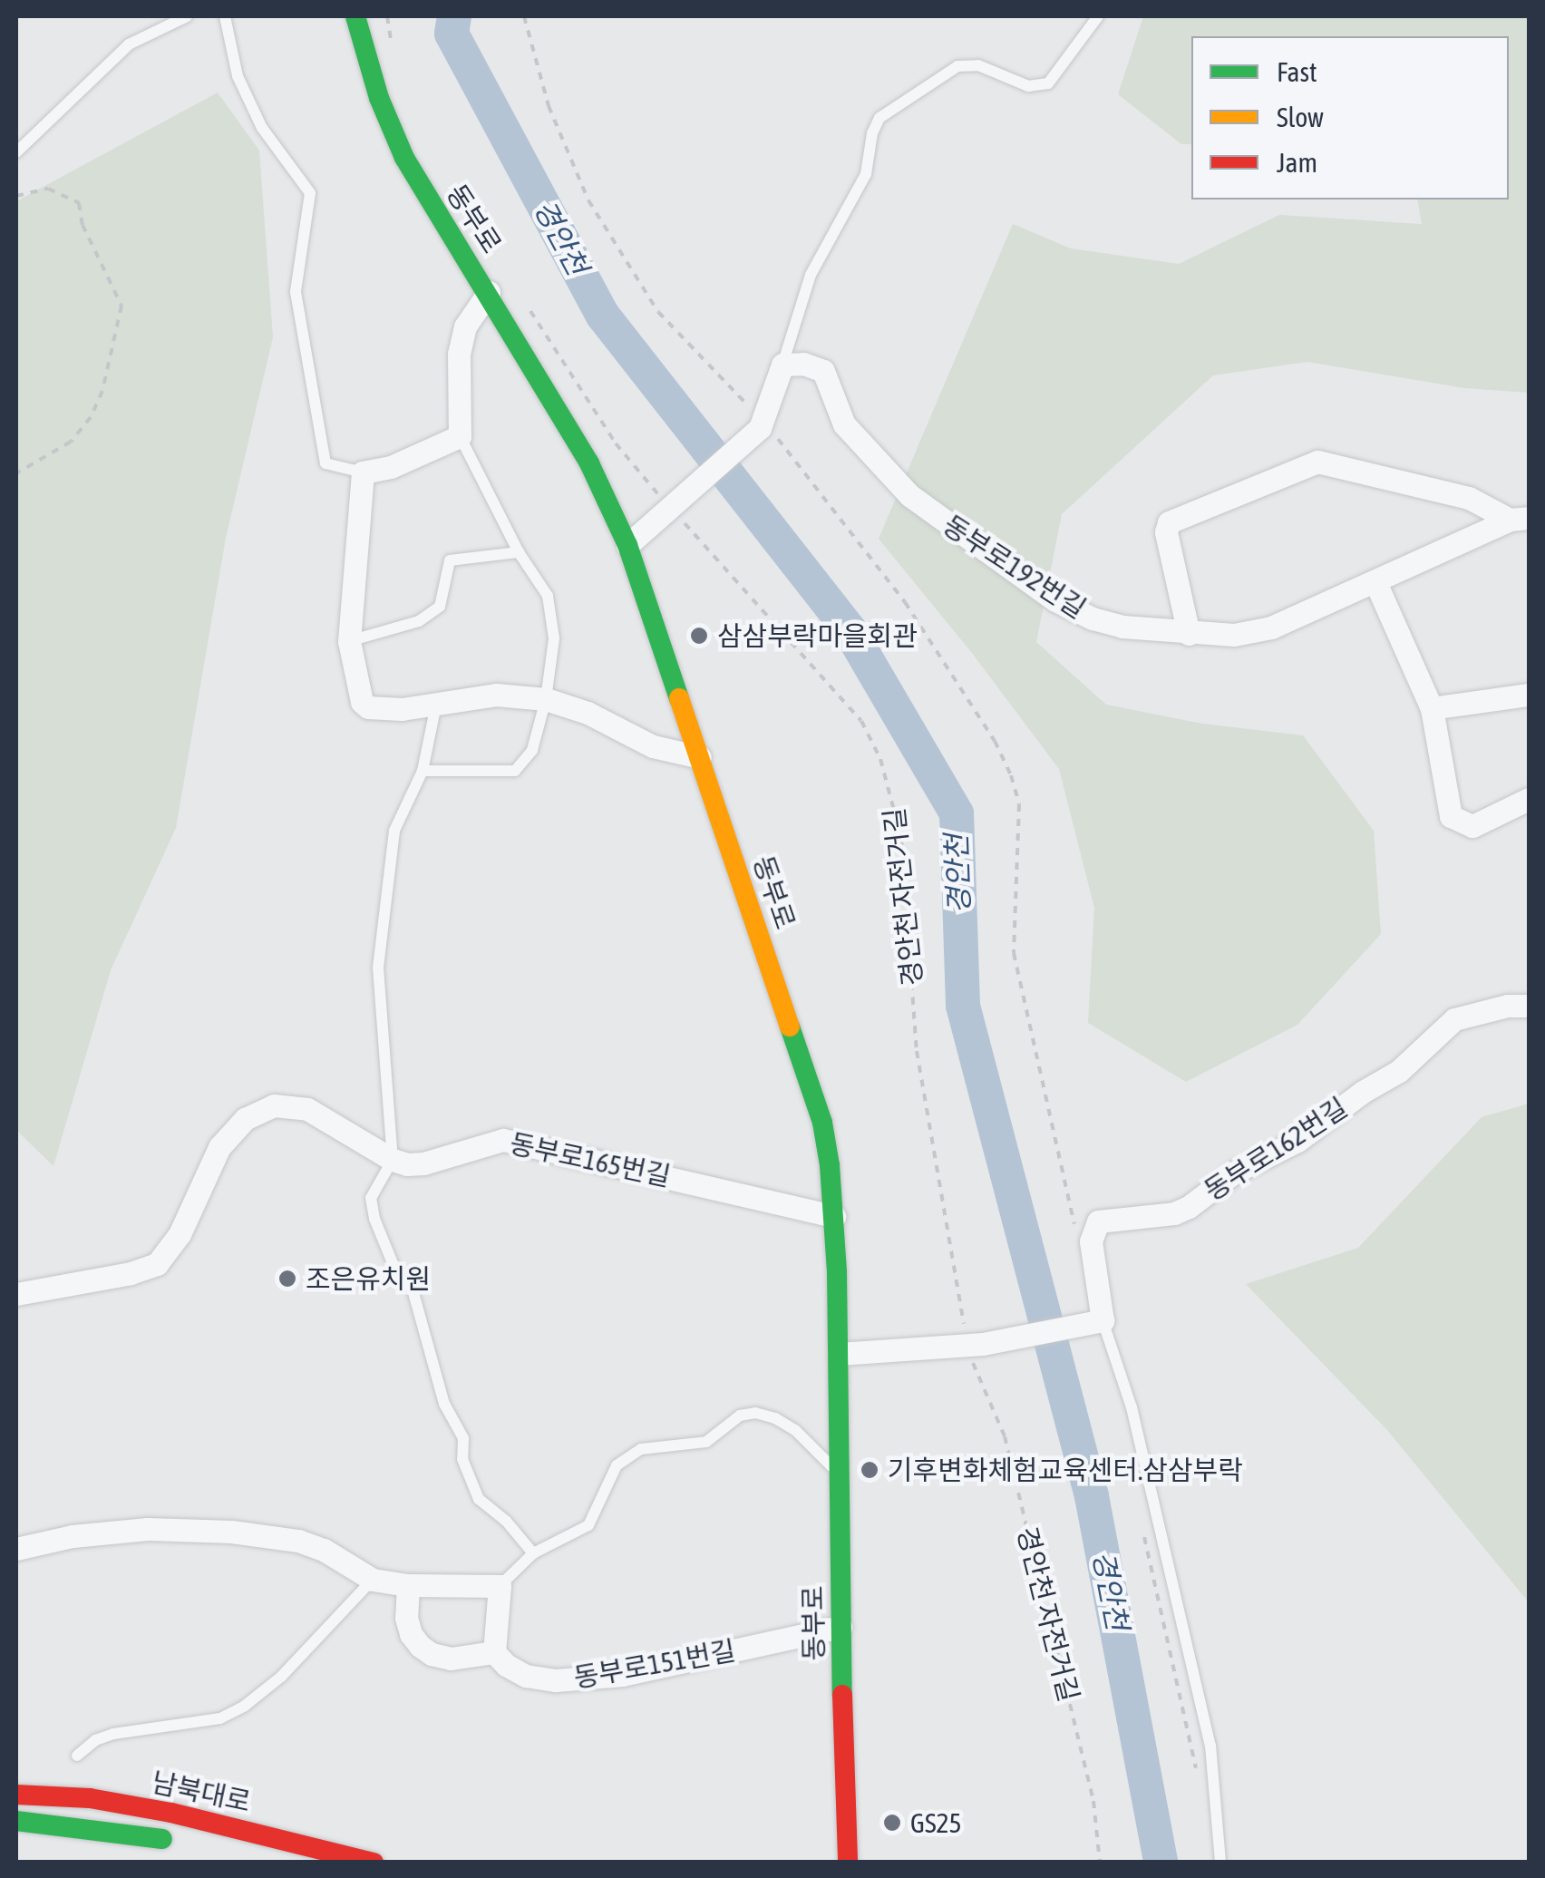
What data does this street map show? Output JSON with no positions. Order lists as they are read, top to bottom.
{
  "streets": {
    "main road": ["동부로", "남북대로"],
    "street": [
      "동부로192번길",
      "동부로162번길",
      "동부로165번길",
      "동부로151번길"
    ],
    "path": ["경안천 자전거길"]
  },
  "crossings": [
    ["동부로", "동부로165번길"],
    ["동부로", "동부로151번길"]
  ],
  "water": ["경안천"],
  "places": [
    "삼삼부락마을회관",
    "조은유치원",
    "기후변화체험교육센터.삼삼부락",
    "GS25"
  ],
  "legend": ["Fast", "Slow", "Jam"]
}
